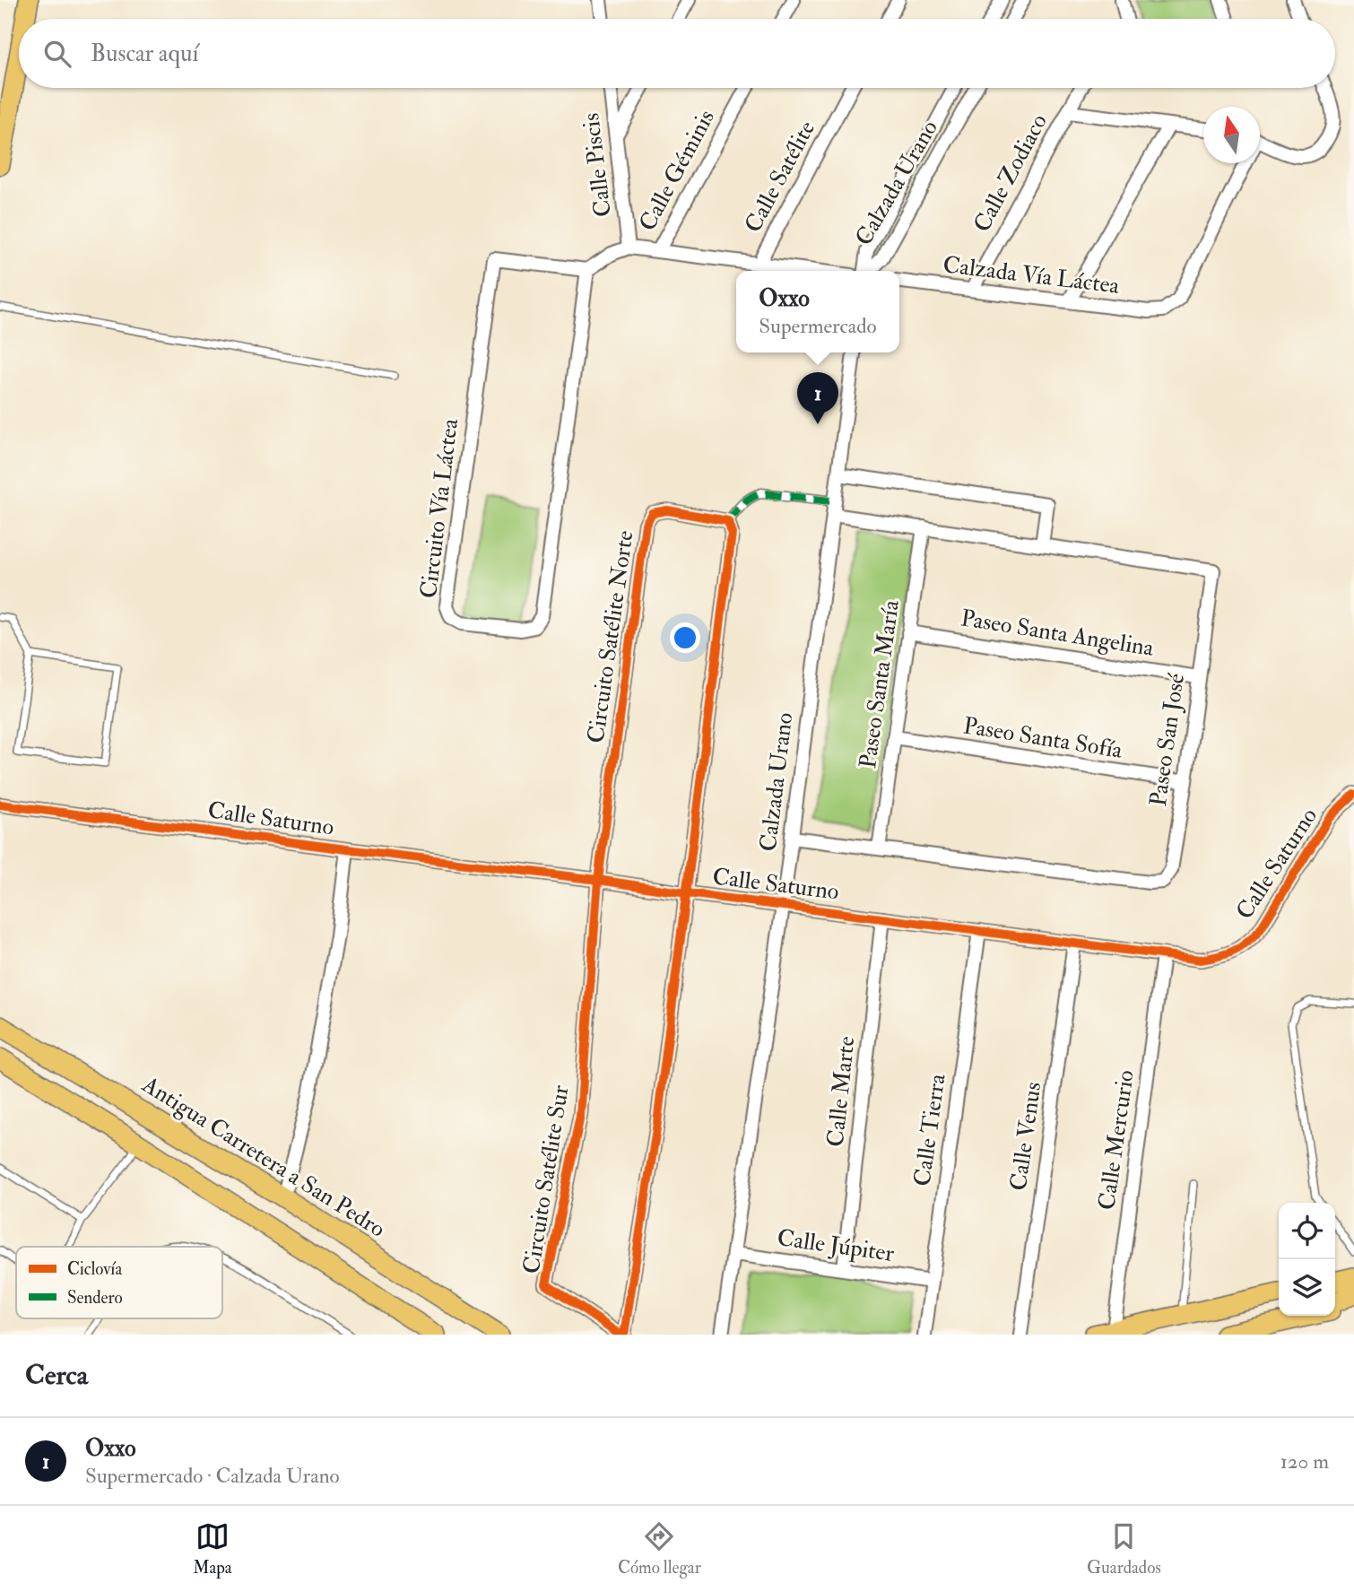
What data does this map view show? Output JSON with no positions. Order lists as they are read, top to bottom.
{
  "streets": {
    "main road": ["Antigua Carretera a San Pedro"],
    "street": [
      "Calle Piscis",
      "Calle Géminis",
      "Calle Zodiaco",
      "Calle Satélite",
      "Calzada Urano",
      "Calzada Vía Láctea",
      "Circuito Vía Láctea",
      "Paseo Santa Angelina",
      "Circuito Satélite Norte",
      "Paseo Santa María",
      "Paseo Santa Sofía",
      "Paseo San José",
      "Calle Saturno",
      "Calle Marte",
      "Calle Tierra",
      "Calle Venus",
      "Calle Mercurio",
      "Circuito Satélite Sur",
      "Calle Júpiter"
    ]
  },
  "crossings": [
    ["Calle Zodiaco", "Calzada Vía Láctea"],
    ["Calzada Urano", "Paseo San José"],
    ["Calzada Urano", "Calle Saturno"],
    ["Calzada Urano", "Calle Júpiter"],
    ["Paseo Santa Angelina", "Paseo Santa María"],
    ["Paseo Santa Angelina", "Paseo San José"],
    ["Circuito Satélite Norte", "Calle Saturno"],
    ["Circuito Satélite Norte", "Circuito Satélite Sur"],
    ["Paseo Santa María", "Paseo Santa Sofía"],
    ["Paseo Santa María", "Paseo San José"],
    ["Paseo Santa Sofía", "Paseo San José"],
    ["Calle Saturno", "Calle Marte"],
    ["Calle Saturno", "Calle Tierra"],
    ["Calle Saturno", "Calle Venus"],
    ["Calle Saturno", "Calle Mercurio"],
    ["Calle Saturno", "Circuito Satélite Sur"],
    ["Calle Marte", "Calle Júpiter"],
    ["Calle Tierra", "Calle Júpiter"]
  ],
  "legend": ["Ciclovía", "Sendero"],
  "north": "top",
  "page": {
    "search": "Buscar aquí",
    "popup": ["Oxxo", "Supermercado"],
    "pins": "1",
    "heading": "Cerca",
    "list": [
      {
        "mark": "1",
        "name": "Oxxo",
        "note": "Supermercado · Calzada Urano",
        "value": "120 m"
      }
    ],
    "nav": ["Mapa", "Cómo llegar", "Guardados"]
  }
}
